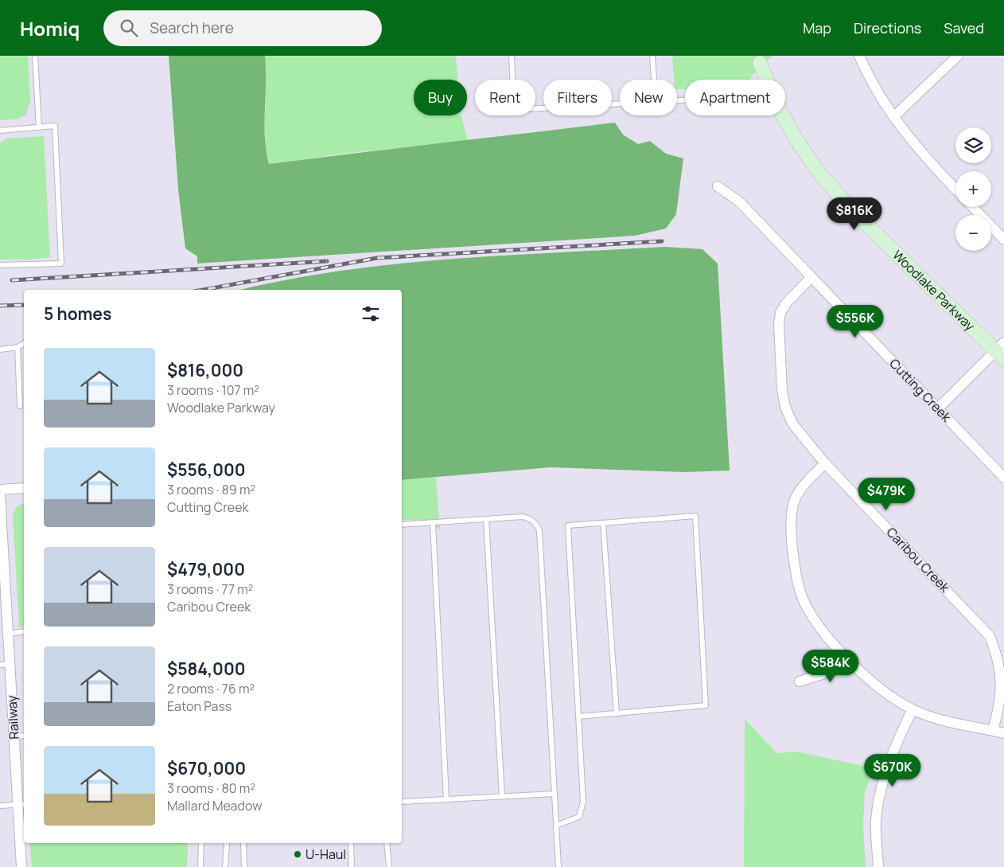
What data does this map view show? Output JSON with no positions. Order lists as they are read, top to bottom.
{
  "streets": {
    "street": [
      "Woodlake Parkway",
      "Cutting Creek",
      "Caribou Creek",
      "Railway"
    ]
  },
  "crossings": [
    ["Cutting Creek", "Caribou Creek"]
  ],
  "places": ["U-Haul"],
  "page": {
    "header": "Homiq",
    "search": "Search here",
    "nav": ["Map", "Directions", "Saved"],
    "chip": [
      "Buy",
      "Rent",
      "Filters",
      "New",
      "Apartment"
    ],
    "map_buttons": ["+", "−"],
    "price": [
      "$816K",
      "$556K",
      "$479K",
      "$584K",
      "$670K"
    ],
    "heading": "5 homes",
    "list": [
      {
        "name": "$816,000",
        "note": "3 rooms · 107 m² · Woodlake Parkway"
      },
      {
        "name": "$556,000",
        "note": "3 rooms · 89 m² · Cutting Creek"
      },
      {
        "name": "$479,000",
        "note": "3 rooms · 77 m² · Caribou Creek"
      },
      {
        "name": "$584,000",
        "note": "2 rooms · 76 m² · Eaton Pass"
      },
      {
        "name": "$670,000",
        "note": "3 rooms · 80 m² · Mallard Meadow"
      }
    ]
  }
}
